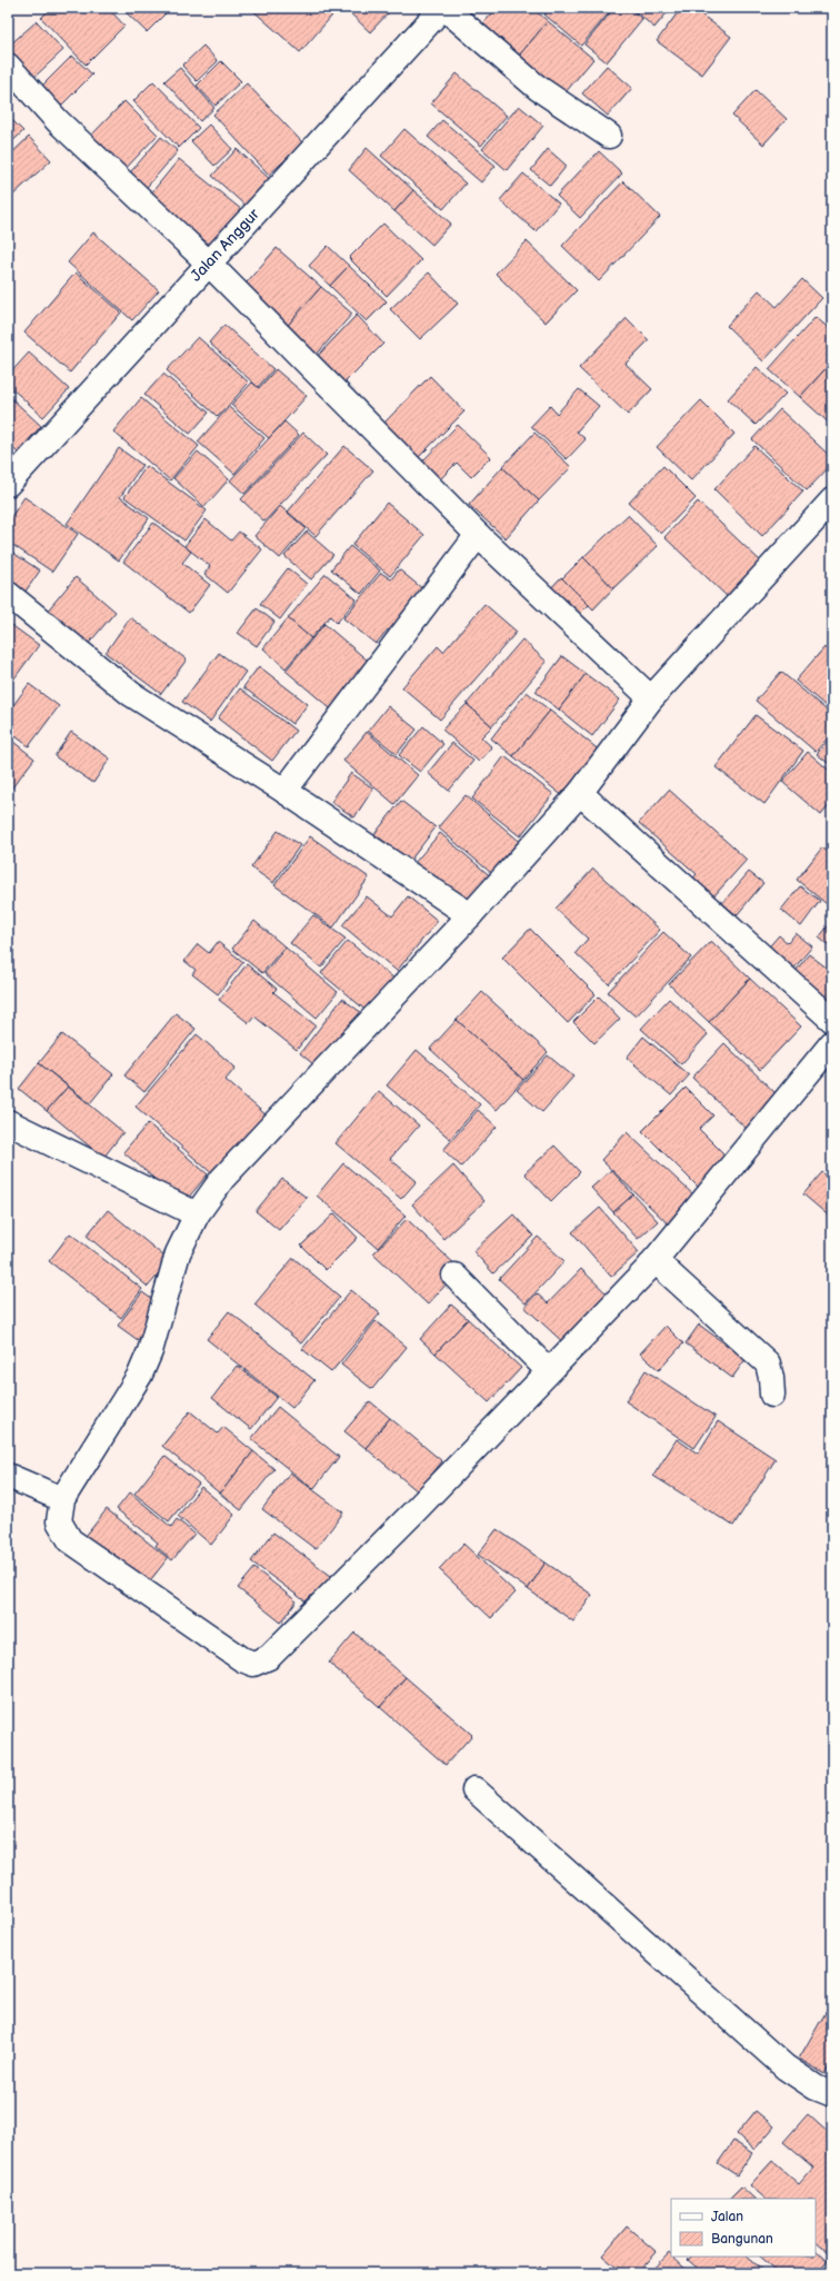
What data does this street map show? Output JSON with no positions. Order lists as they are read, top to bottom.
{
  "streets": {
    "street": ["Jalan Anggur"]
  },
  "legend": ["Jalan", "Bangunan"]
}
